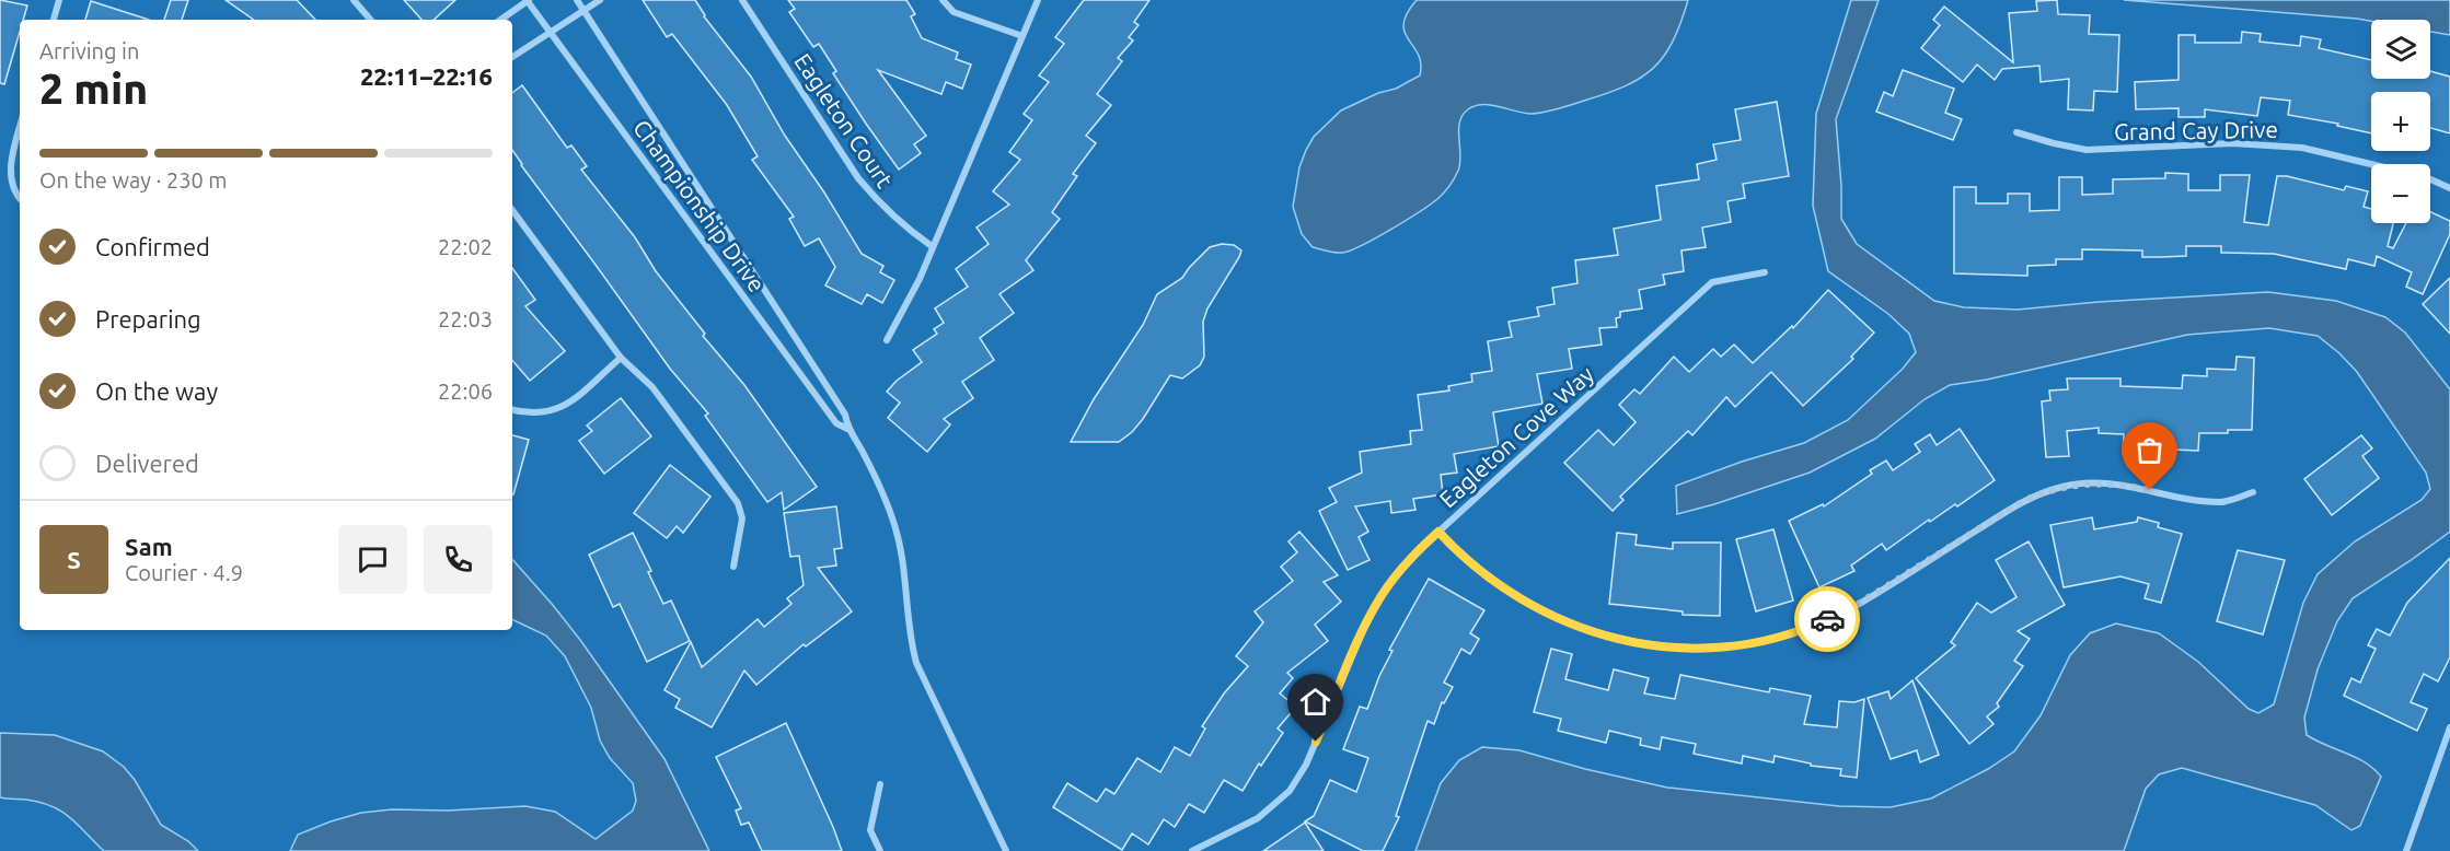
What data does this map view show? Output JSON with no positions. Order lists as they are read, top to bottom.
{
  "streets": {
    "street": [
      "Eagleton Court",
      "Grand Cay Drive",
      "Championship Drive",
      "Eagleton Cove Way"
    ]
  },
  "page": {
    "map_buttons": ["+", "−"],
    "heading": ["2 min", "Arriving in", "22:11–22:16"],
    "panel": ["Sam", "Courier · 4.9"],
    "bar": "On the way · 230 m",
    "list": [
      ["Confirmed", "22:02"],
      ["Preparing", "22:03"],
      ["On the way", "22:06"],
      "Delivered"
    ],
    "round": "S"
  }
}
